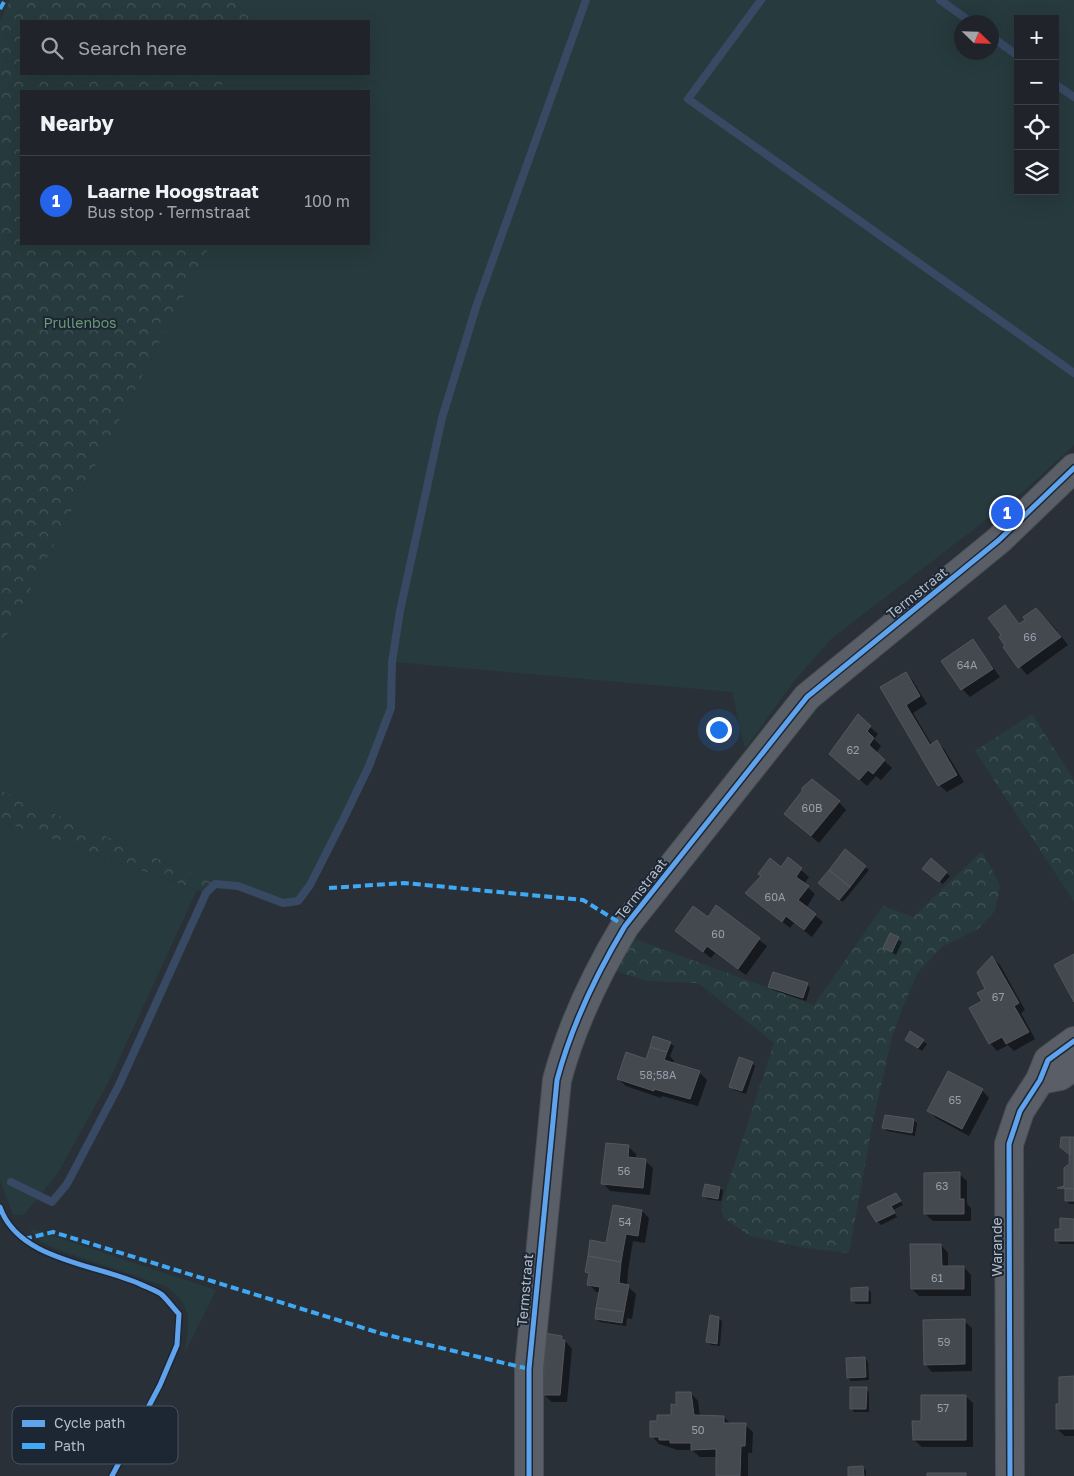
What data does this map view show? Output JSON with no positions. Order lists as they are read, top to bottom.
{
  "streets": {
    "street": ["Termstraat", "Warande"]
  },
  "parks": ["Prullenbos"],
  "house_numbers": [
    "66",
    "64A",
    "62",
    "60B",
    "60A",
    "60",
    "67",
    "58;58A",
    "65",
    "56",
    "63",
    "54",
    "61",
    "59",
    "57",
    "50"
  ],
  "legend": ["Cycle path", "Path"],
  "north": "bottom right",
  "page": {
    "map_buttons": ["+", "−"],
    "search": "Search here",
    "heading": "Nearby",
    "list": [
      {
        "mark": "1",
        "name": "Laarne Hoogstraat",
        "note": "Bus stop · Termstraat",
        "value": "100 m"
      }
    ],
    "pins": "1"
  }
}
